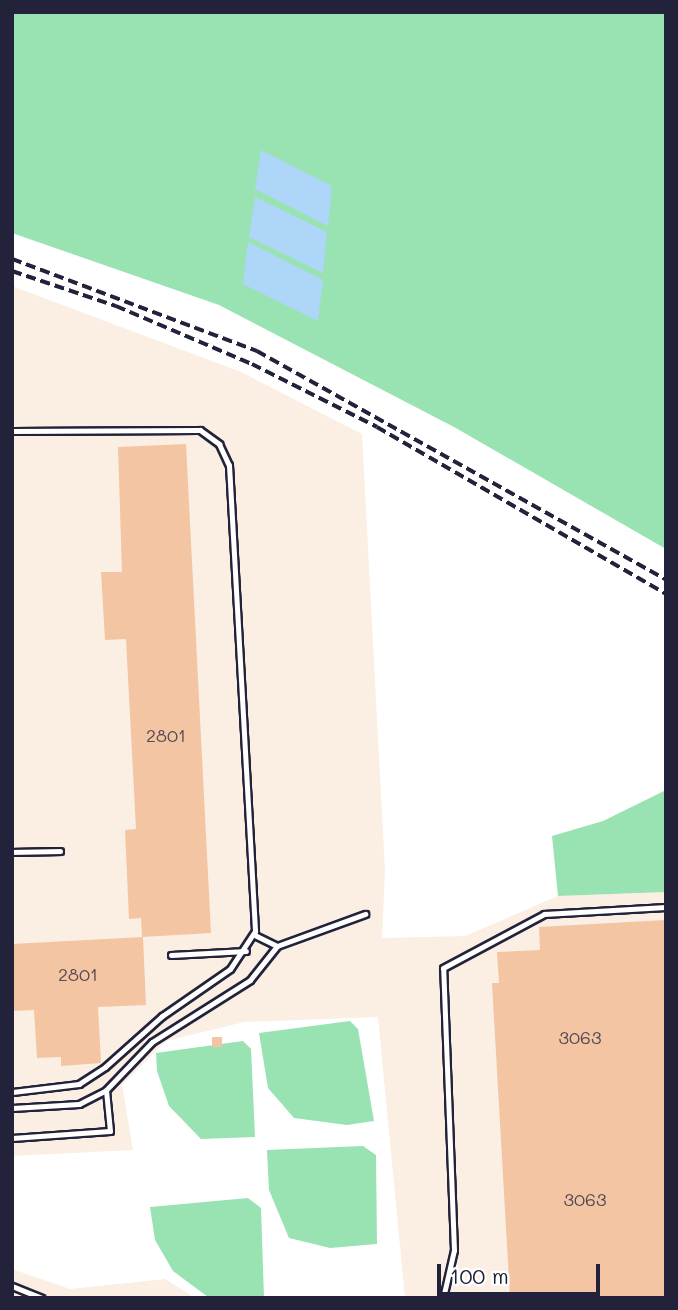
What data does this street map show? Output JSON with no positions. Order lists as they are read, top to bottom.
{
  "house_numbers": [
    "2801",
    "2801",
    "3063",
    "3063"
  ],
  "scale_bar": "100 m"
}
